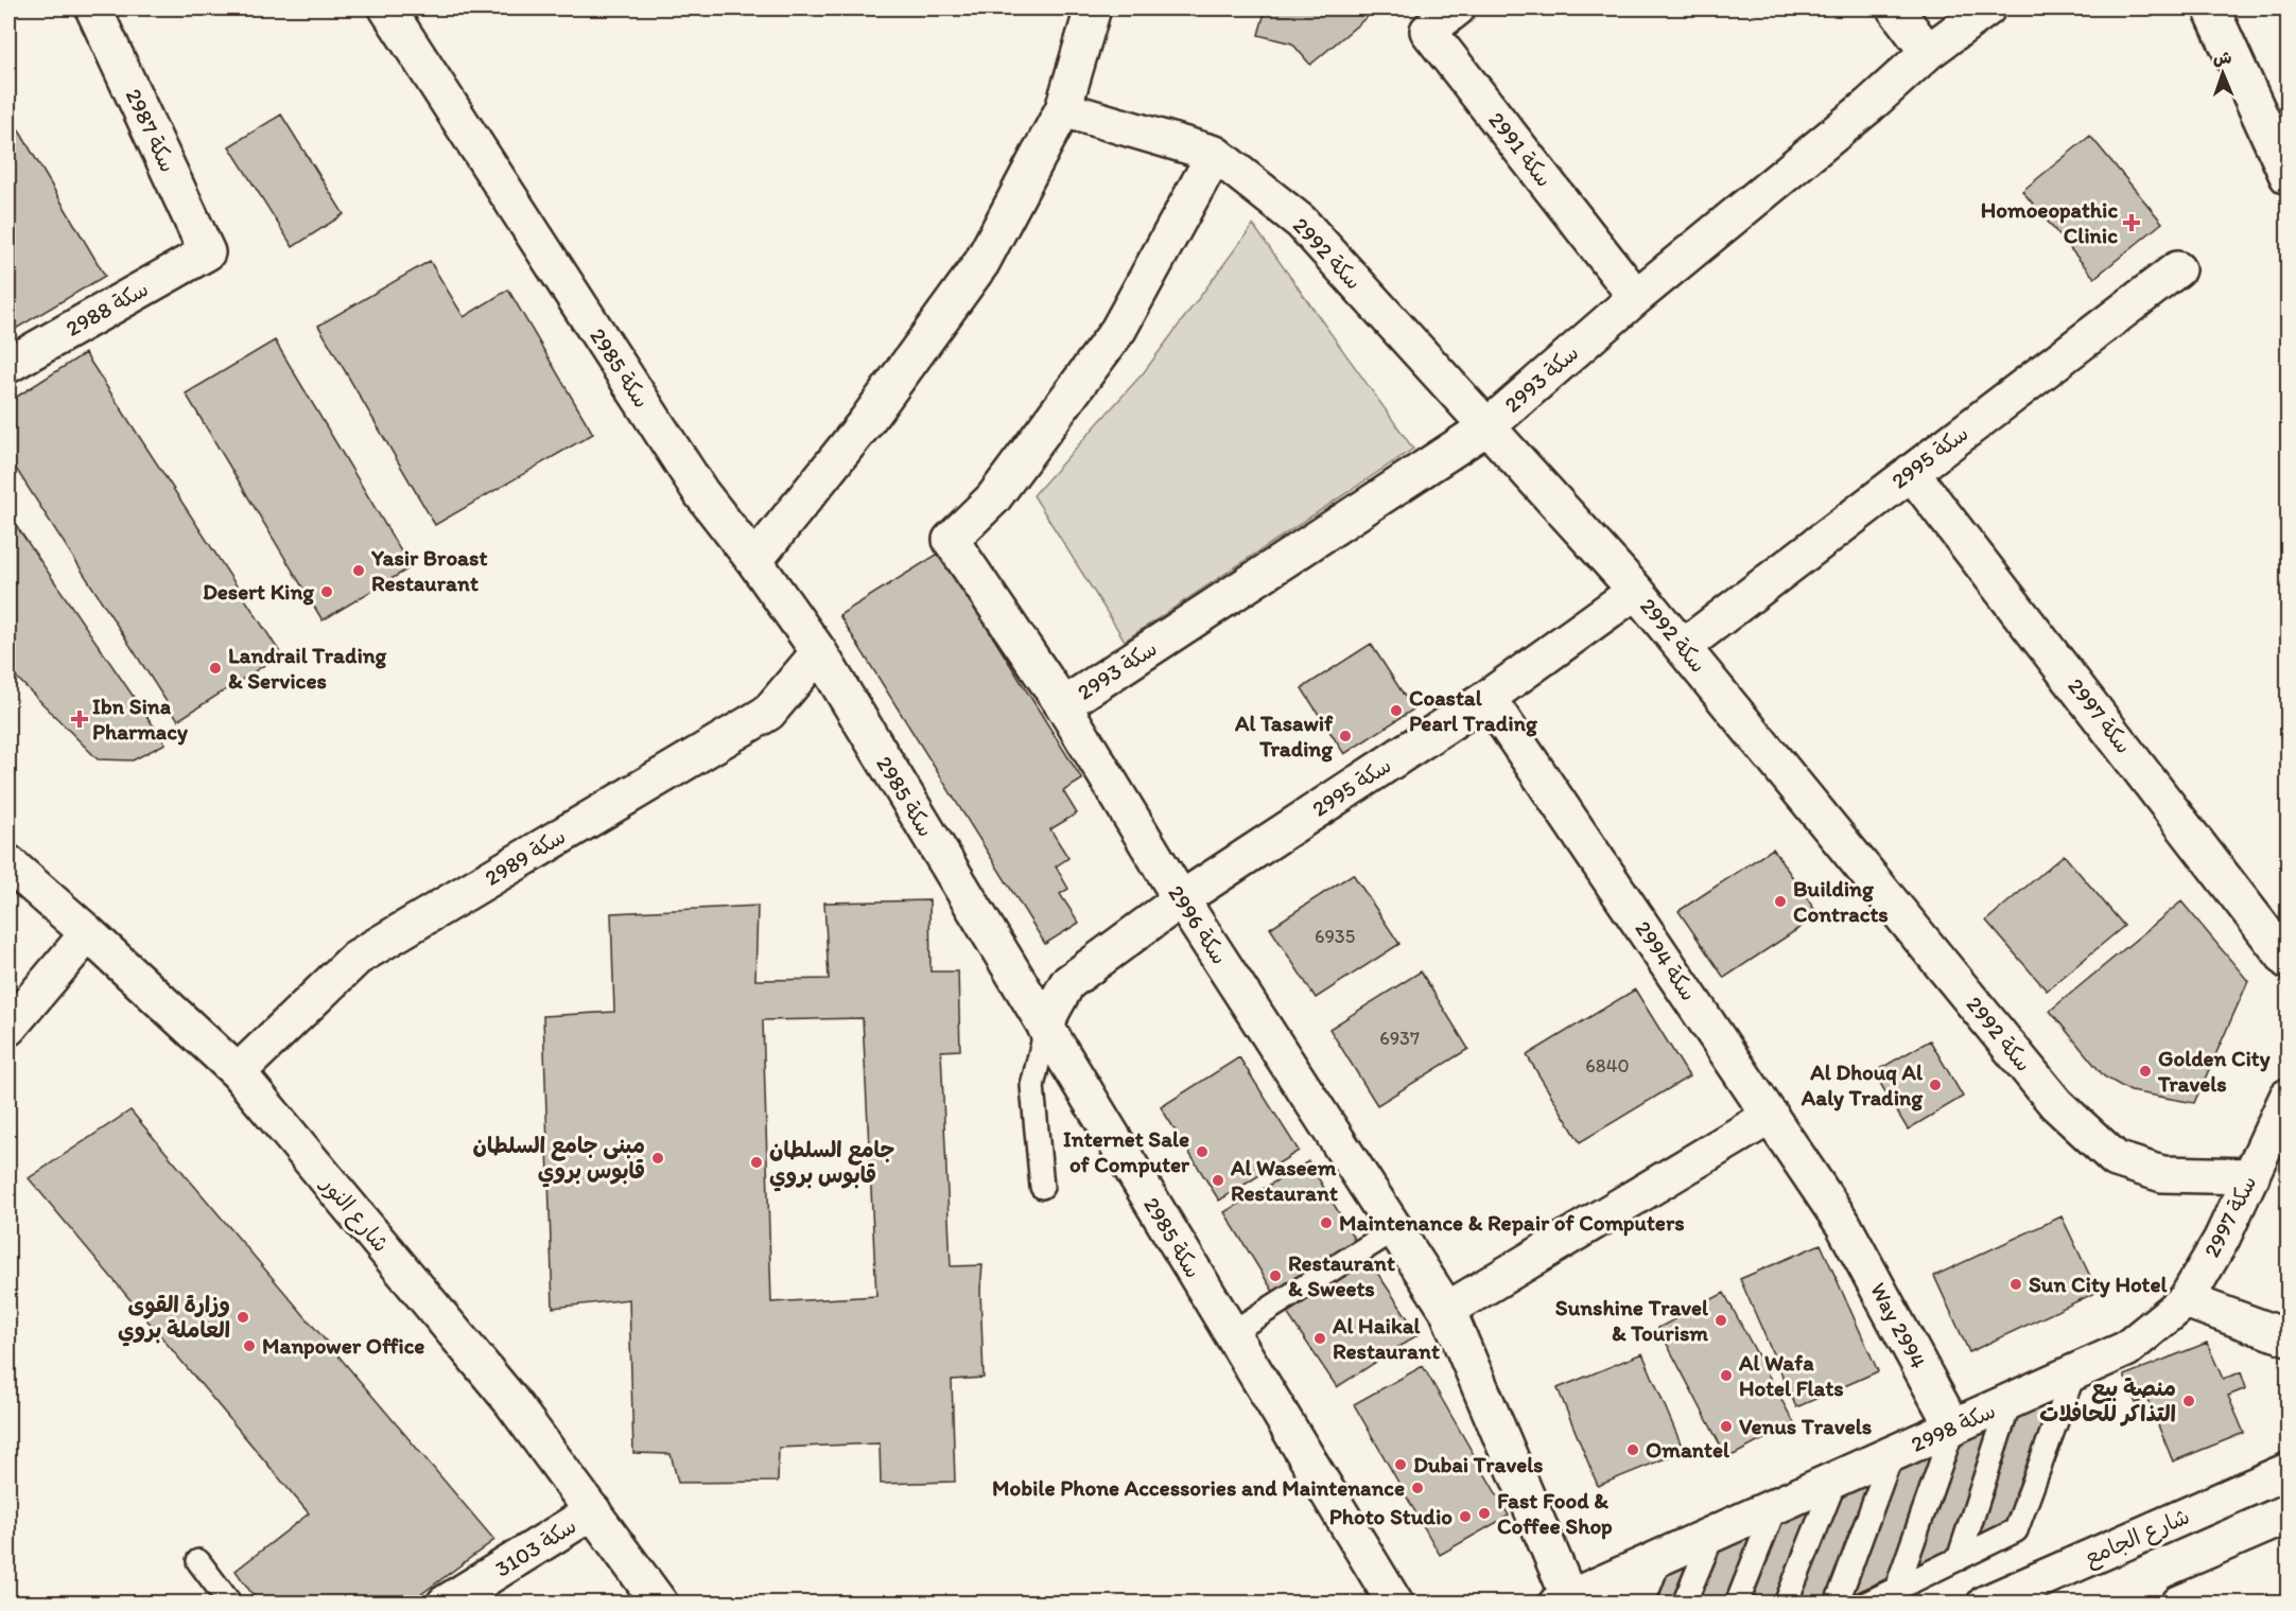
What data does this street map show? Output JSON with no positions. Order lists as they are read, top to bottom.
{
  "streets": {
    "street": [
      "سكة 2987",
      "سكة 2991",
      "سكة 2992",
      "سكة 2988",
      "سكة 2985",
      "سكة 2993",
      "سكة 2995",
      "سكة 2997",
      "سكة 2989",
      "سكة 2996",
      "سكة 2994",
      "شارع النور",
      "Way 2994",
      "سكة 2998",
      "شارع الجامع",
      "سكة 3103"
    ]
  },
  "crossings": [
    ["سكة 2987", "سكة 2988"],
    ["سكة 2991", "سكة 2993"],
    ["سكة 2992", "سكة 2993"],
    ["سكة 2992", "سكة 2995"],
    ["سكة 2992", "سكة 2997"],
    ["سكة 2992", "سكة 2996"],
    ["سكة 2985", "سكة 2995"],
    ["سكة 2985", "سكة 2989"],
    ["سكة 2993", "سكة 2996"],
    ["سكة 2995", "سكة 2997"],
    ["سكة 2995", "سكة 2996"],
    ["سكة 2995", "سكة 2994"],
    ["سكة 2997", "سكة 2998"],
    ["سكة 2989", "شارع النور"],
    ["سكة 2996", "سكة 2998"],
    ["سكة 2994", "Way 2994"],
    ["شارع النور", "سكة 3103"],
    ["Way 2994", "سكة 2998"]
  ],
  "places": {
    "health": ["Homoeopathic Clinic", "Ibn Sina Pharmacy"],
    "other": [
      "Yasir Broast Restaurant",
      "Desert King",
      "Landrail Trading & Services",
      "Coastal Pearl Trading",
      "Al Tasawif Trading",
      "Building Contracts",
      "Golden City Travels",
      "Al Dhouq Al Aaly Trading",
      "Internet Sale of Computer",
      "مبنى جامع السلطان قابوس بروي",
      "جامع السلطان قابوس بروي",
      "Al Waseem Restaurant",
      "Maintenance & Repair of Computers",
      "Restaurant & Sweets",
      "Sun City Hotel",
      "وزارة القوى العاملة بروي",
      "Sunshine Travel & Tourism",
      "Al Haikal Restaurant",
      "Manpower Office",
      "Al Wafa Hotel Flats",
      "منصة بيع التذاكر للحافلات",
      "Venus Travels",
      "Omantel",
      "Dubai Travels",
      "Mobile Phone Accessories and Maintenance",
      "Fast Food & Coffee Shop",
      "Photo Studio"
    ]
  },
  "house_numbers": ["6935", "6937", "6840"],
  "north": "top"
}
